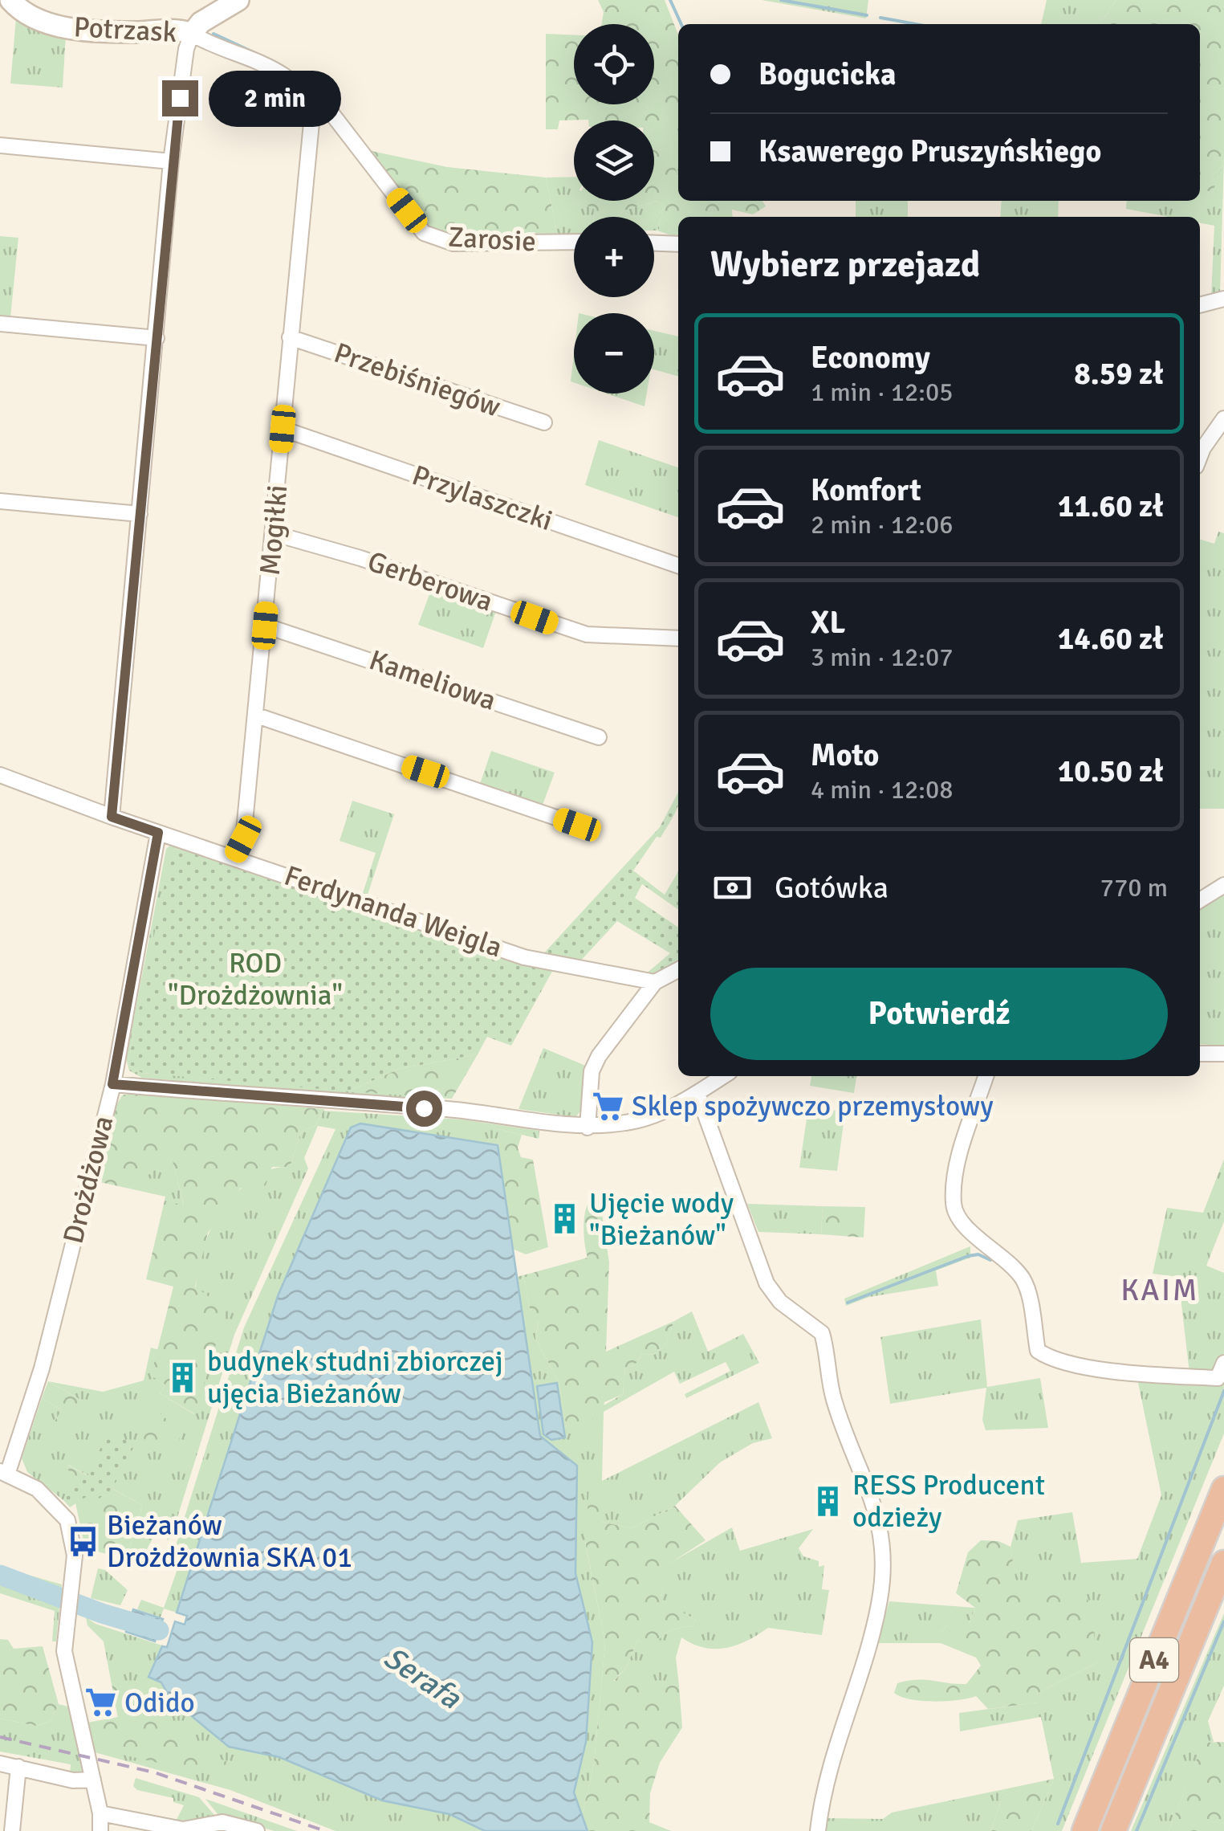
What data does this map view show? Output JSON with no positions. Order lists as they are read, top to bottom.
{
  "streets": {
    "highway": ["A4"],
    "street": [
      "Potrzask",
      "Zarosie",
      "Przebiśniegów",
      "Przylaszczki",
      "Mogiłki",
      "Gerberowa",
      "Kameliowa",
      "Ferdynanda Weigla",
      "Drożdżowa"
    ]
  },
  "crossings": [
    ["Potrzask", "Zarosie"],
    ["Zarosie", "Mogiłki"],
    ["Przebiśniegów", "Mogiłki"],
    ["Przylaszczki", "Mogiłki"],
    ["Mogiłki", "Gerberowa"],
    ["Mogiłki", "Kameliowa"],
    ["Mogiłki", "Ferdynanda Weigla"],
    ["Ferdynanda Weigla", "Drożdżowa"]
  ],
  "districts": ["KAIM"],
  "water": ["Serafa"],
  "parks": ["ROD \"Drożdżownia\""],
  "places": {
    "supermarket": ["Sklep spożywczo przemysłowy", "Odido"],
    "building": ["Ujęcie wody \"Bieżanów\"", "budynek studni zbiorczej ujęcia Bieżanów", "RESS Producent odzieży"],
    "bus stop": ["Bieżanów Drożdżownia SKA 01"]
  },
  "page": {
    "map_buttons": ["+", "−"],
    "banner": ["Bogucicka", "Ksawerego Pruszyńskiego"],
    "bubble": "2 min",
    "heading": "Wybierz przejazd",
    "list": [
      {
        "name": "Economy",
        "note": "1 min · 12:05",
        "value": "8.59 zł"
      },
      {
        "name": "Komfort",
        "note": "2 min · 12:06",
        "value": "11.60 zł"
      },
      {
        "name": "XL",
        "note": "3 min · 12:07",
        "value": "14.60 zł"
      },
      {
        "name": "Moto",
        "note": "4 min · 12:08",
        "value": "10.50 zł"
      }
    ],
    "pay": ["Gotówka", "770 m"],
    "buttons": "Potwierdź"
  }
}
